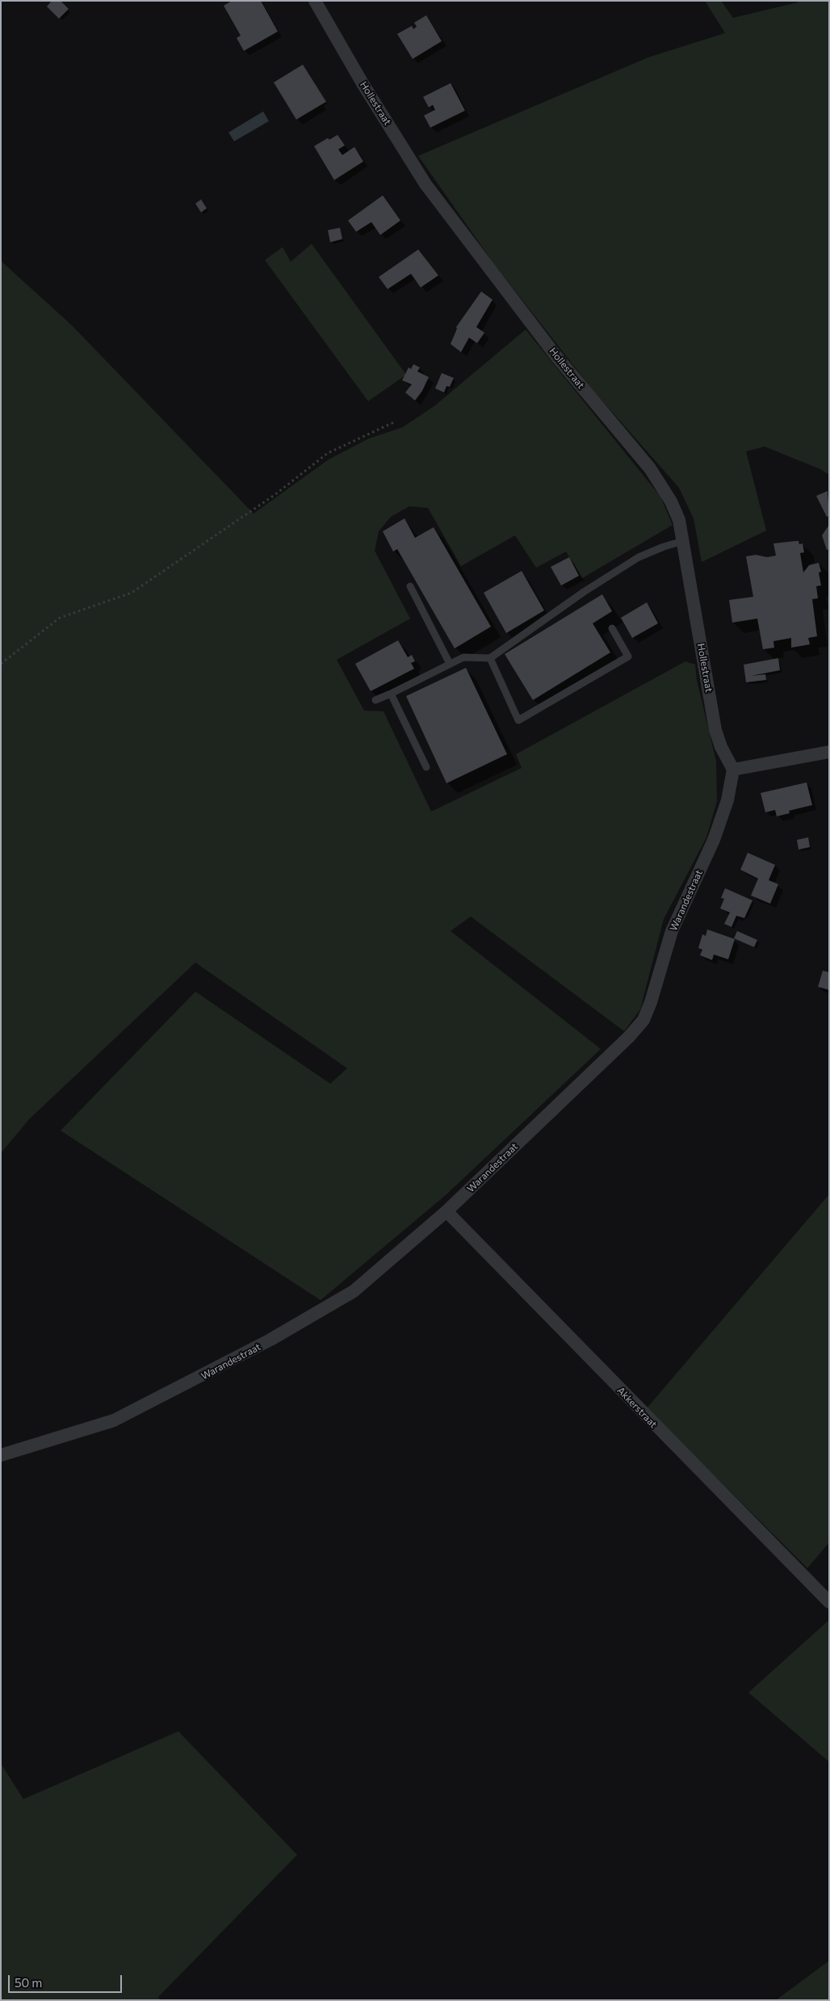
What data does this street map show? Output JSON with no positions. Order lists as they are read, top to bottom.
{
  "streets": {
    "street": ["Hollestraat", "Warandestraat", "Akkerstraat"]
  },
  "crossings": [
    ["Hollestraat", "Warandestraat"],
    ["Warandestraat", "Akkerstraat"]
  ],
  "scale_bar": "50 m"
}
